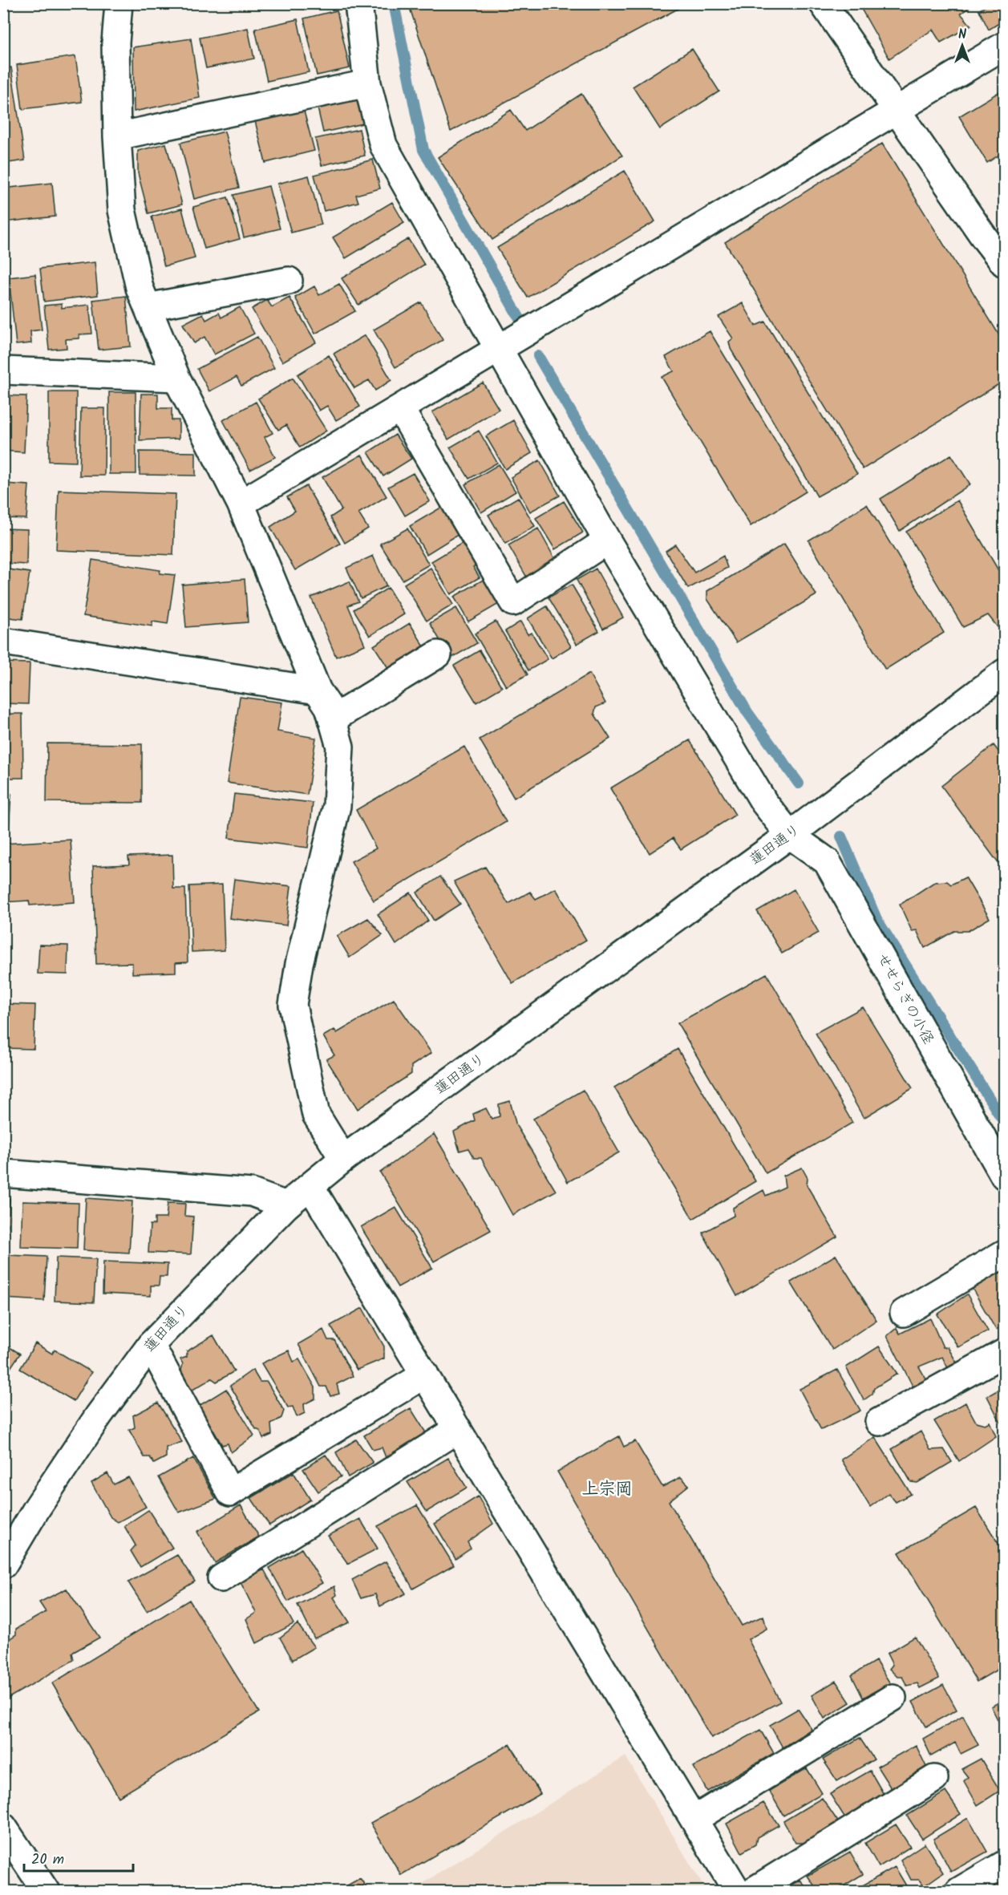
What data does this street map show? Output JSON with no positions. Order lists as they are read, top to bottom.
{
  "streets": {
    "street": ["蓮田通り", "せせらぎの小径"]
  },
  "crossings": [
    ["蓮田通り", "せせらぎの小径"]
  ],
  "districts": ["上宗岡"],
  "scale_bar": "20 m",
  "north": "top"
}
